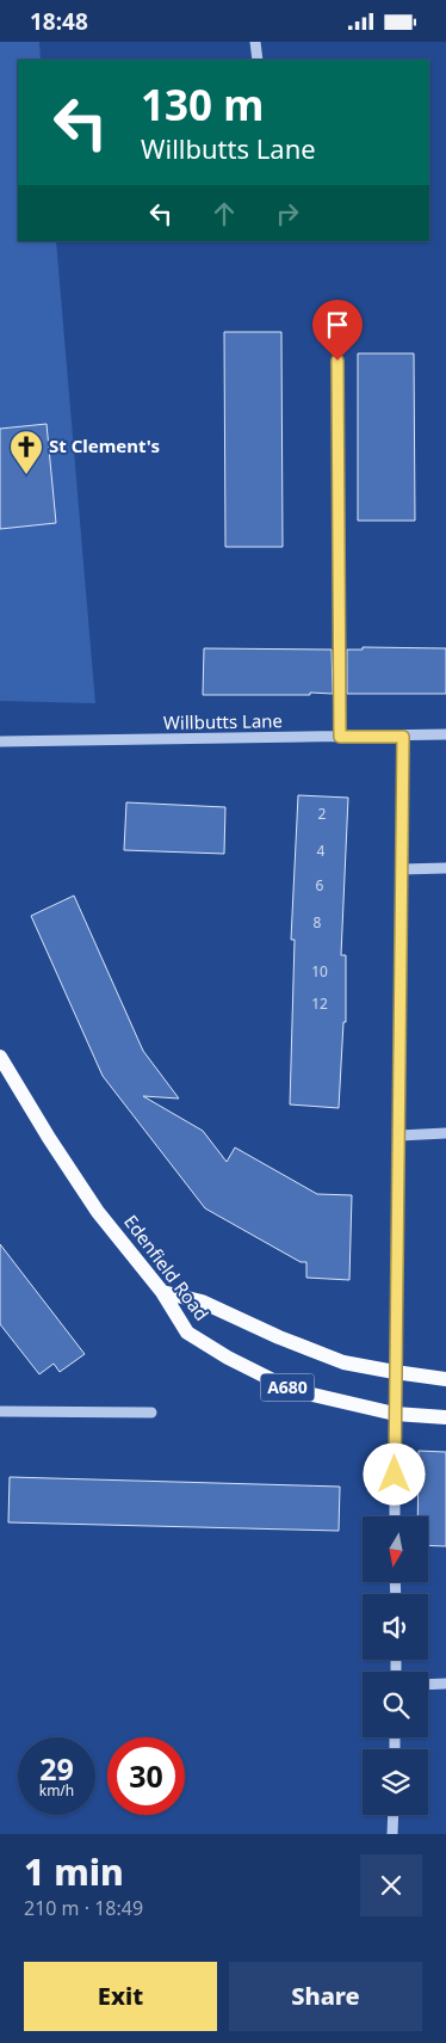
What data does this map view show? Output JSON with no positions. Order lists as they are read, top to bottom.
{
  "streets": {
    "main road": ["Edenfield Road", "A680"],
    "street": ["Willbutts Lane"]
  },
  "places": {
    "church": ["St Clement's"]
  },
  "house_numbers": [
    "2",
    "4",
    "6",
    "8",
    "10",
    "12"
  ],
  "north": "bottom",
  "page": {
    "status": "18:48",
    "turn": ["130 m", "Willbutts Lane"],
    "speed": "29 km/h",
    "limit": "30",
    "heading": ["1 min", "210 m · 18:49"],
    "buttons": ["Exit", "Share"]
  }
}
